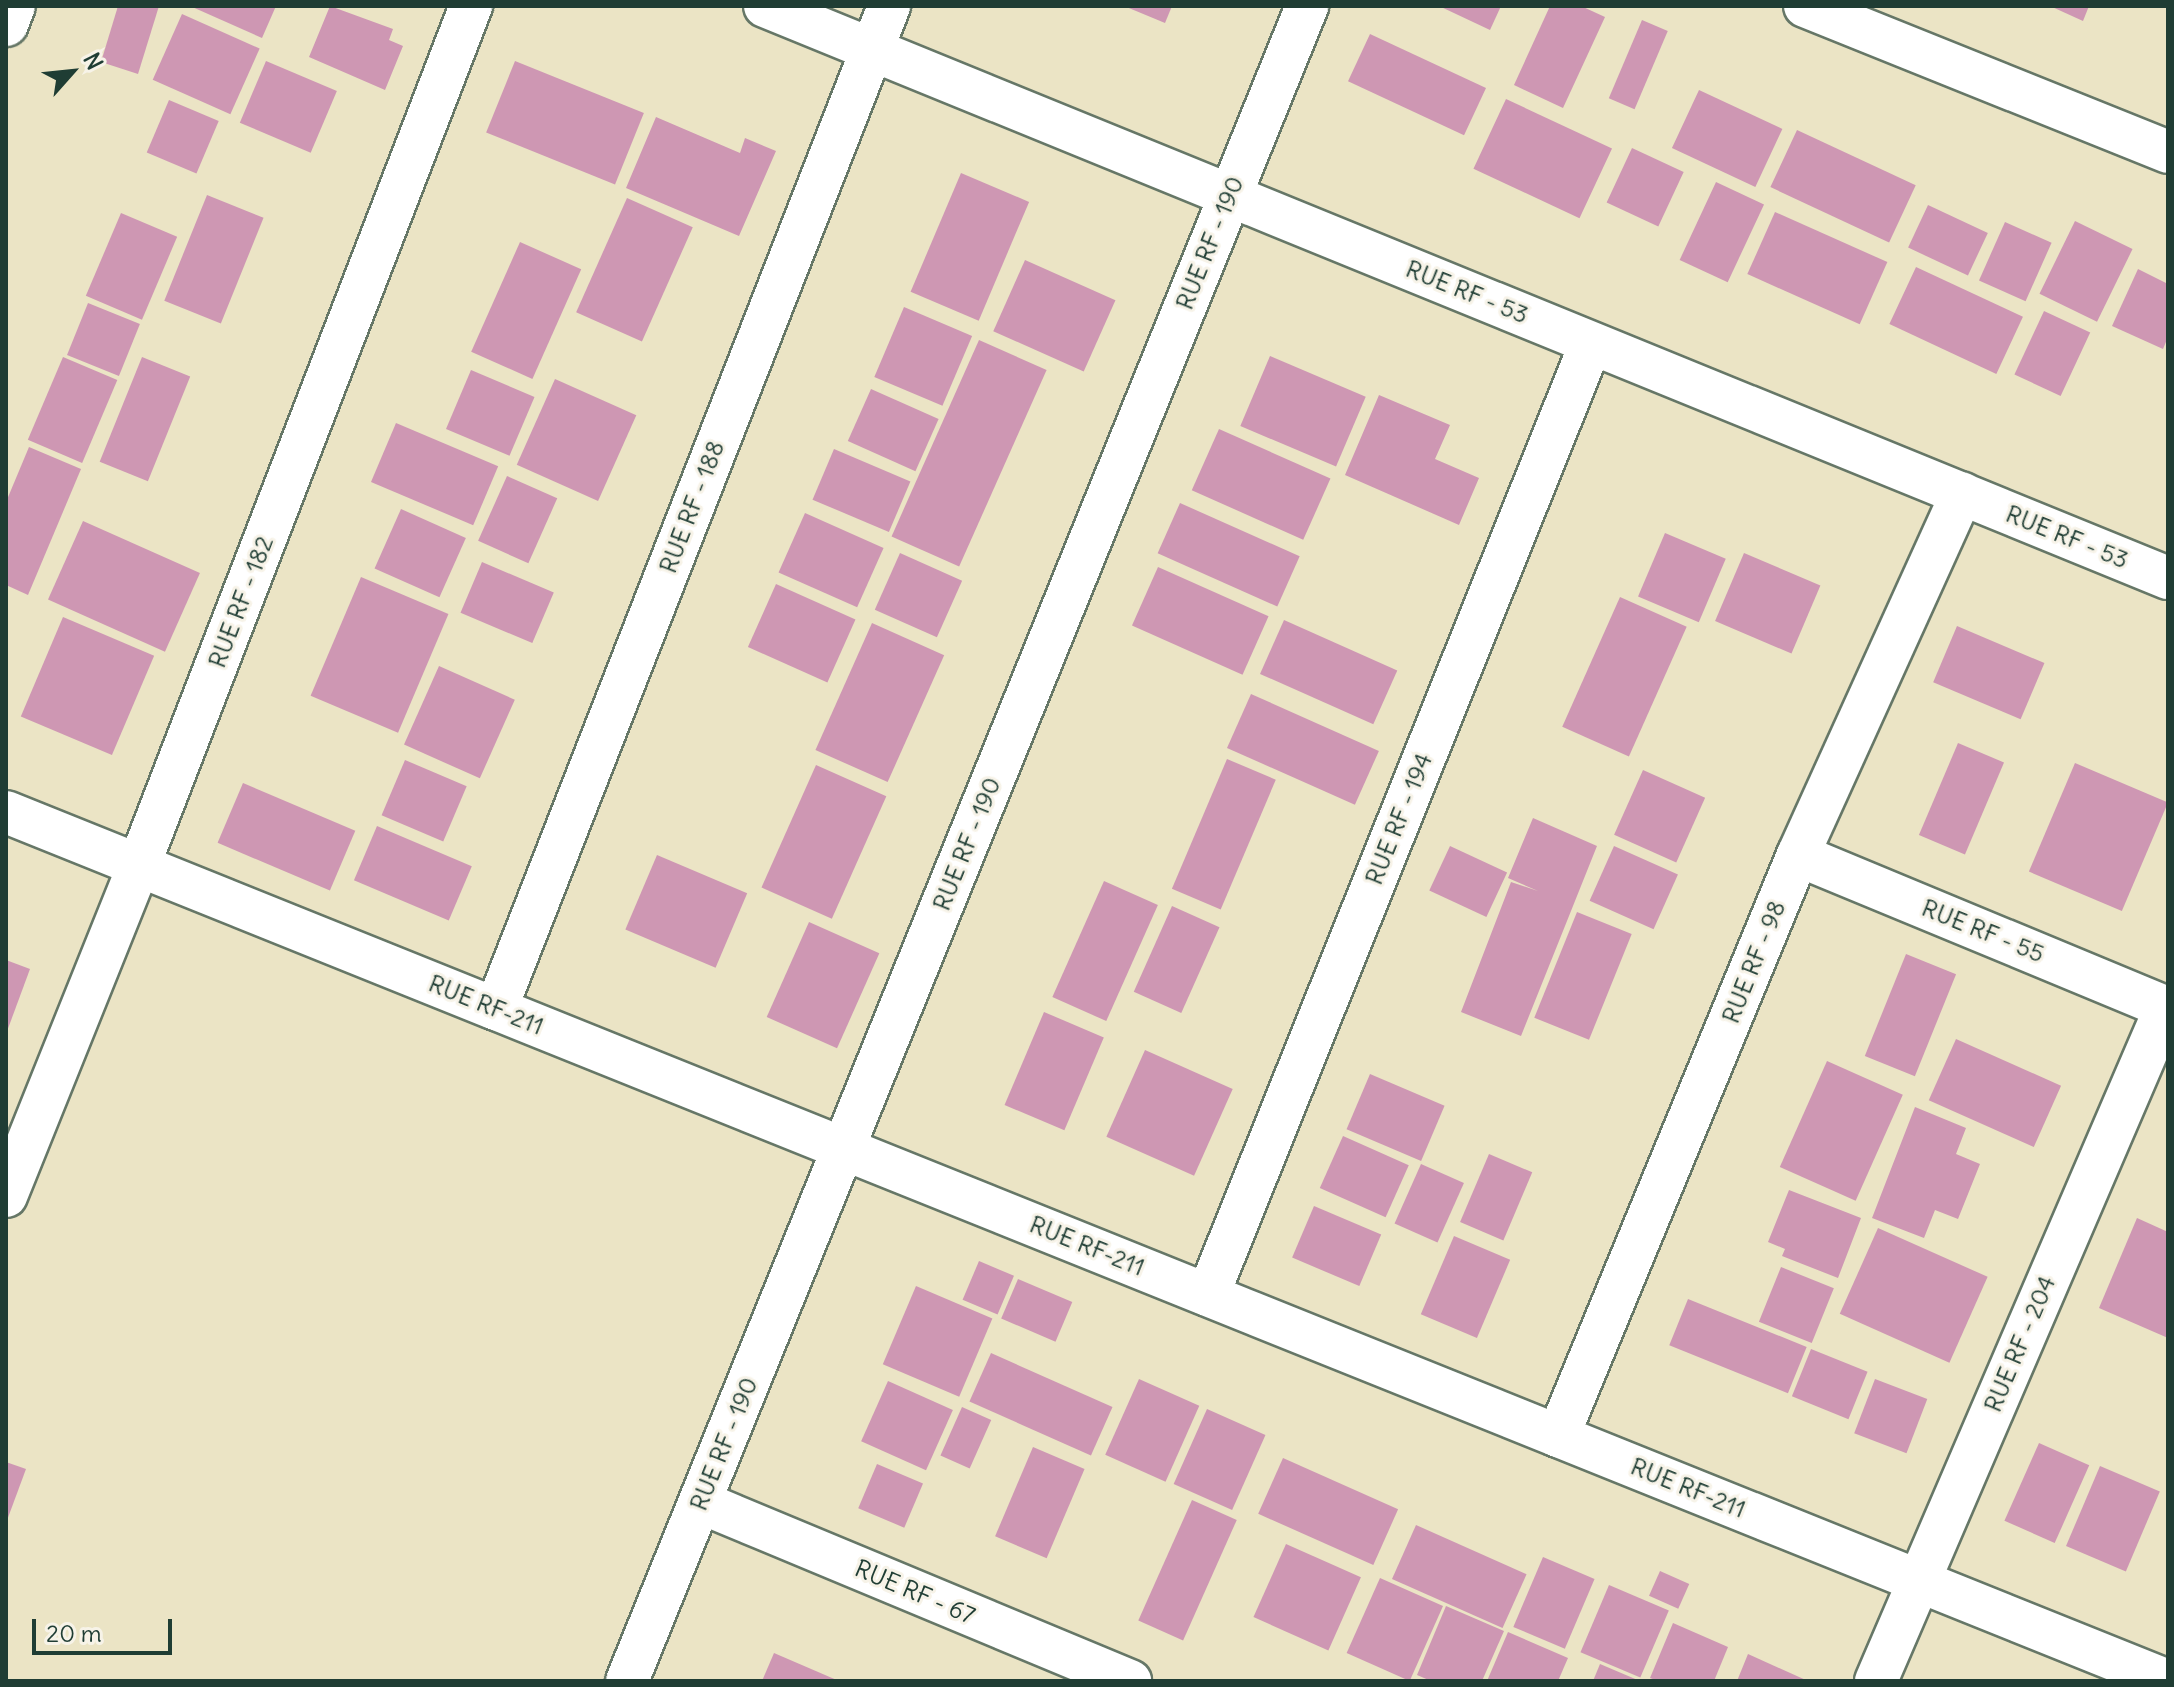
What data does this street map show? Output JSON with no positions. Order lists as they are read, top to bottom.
{
  "streets": {
    "street": [
      "RUE RF - 190",
      "RUE RF - 53",
      "RUE RF - 188",
      "RUE RF - 182",
      "RUE RF - 194",
      "RUE RF - 55",
      "RUE RF - 98",
      "RUE RF-211",
      "RUE RF - 204",
      "RUE RF - 67"
    ]
  },
  "crossings": [
    ["RUE RF - 190", "RUE RF - 53"],
    ["RUE RF - 190", "RUE RF-211"],
    ["RUE RF - 190", "RUE RF - 67"],
    ["RUE RF - 53", "RUE RF - 188"],
    ["RUE RF - 53", "RUE RF - 194"],
    ["RUE RF - 53", "RUE RF - 98"],
    ["RUE RF - 188", "RUE RF-211"],
    ["RUE RF - 182", "RUE RF-211"],
    ["RUE RF - 194", "RUE RF-211"],
    ["RUE RF - 55", "RUE RF - 98"],
    ["RUE RF - 55", "RUE RF - 204"],
    ["RUE RF - 98", "RUE RF-211"],
    ["RUE RF-211", "RUE RF - 204"]
  ],
  "scale_bar": "20 m",
  "north": "top right"
}
